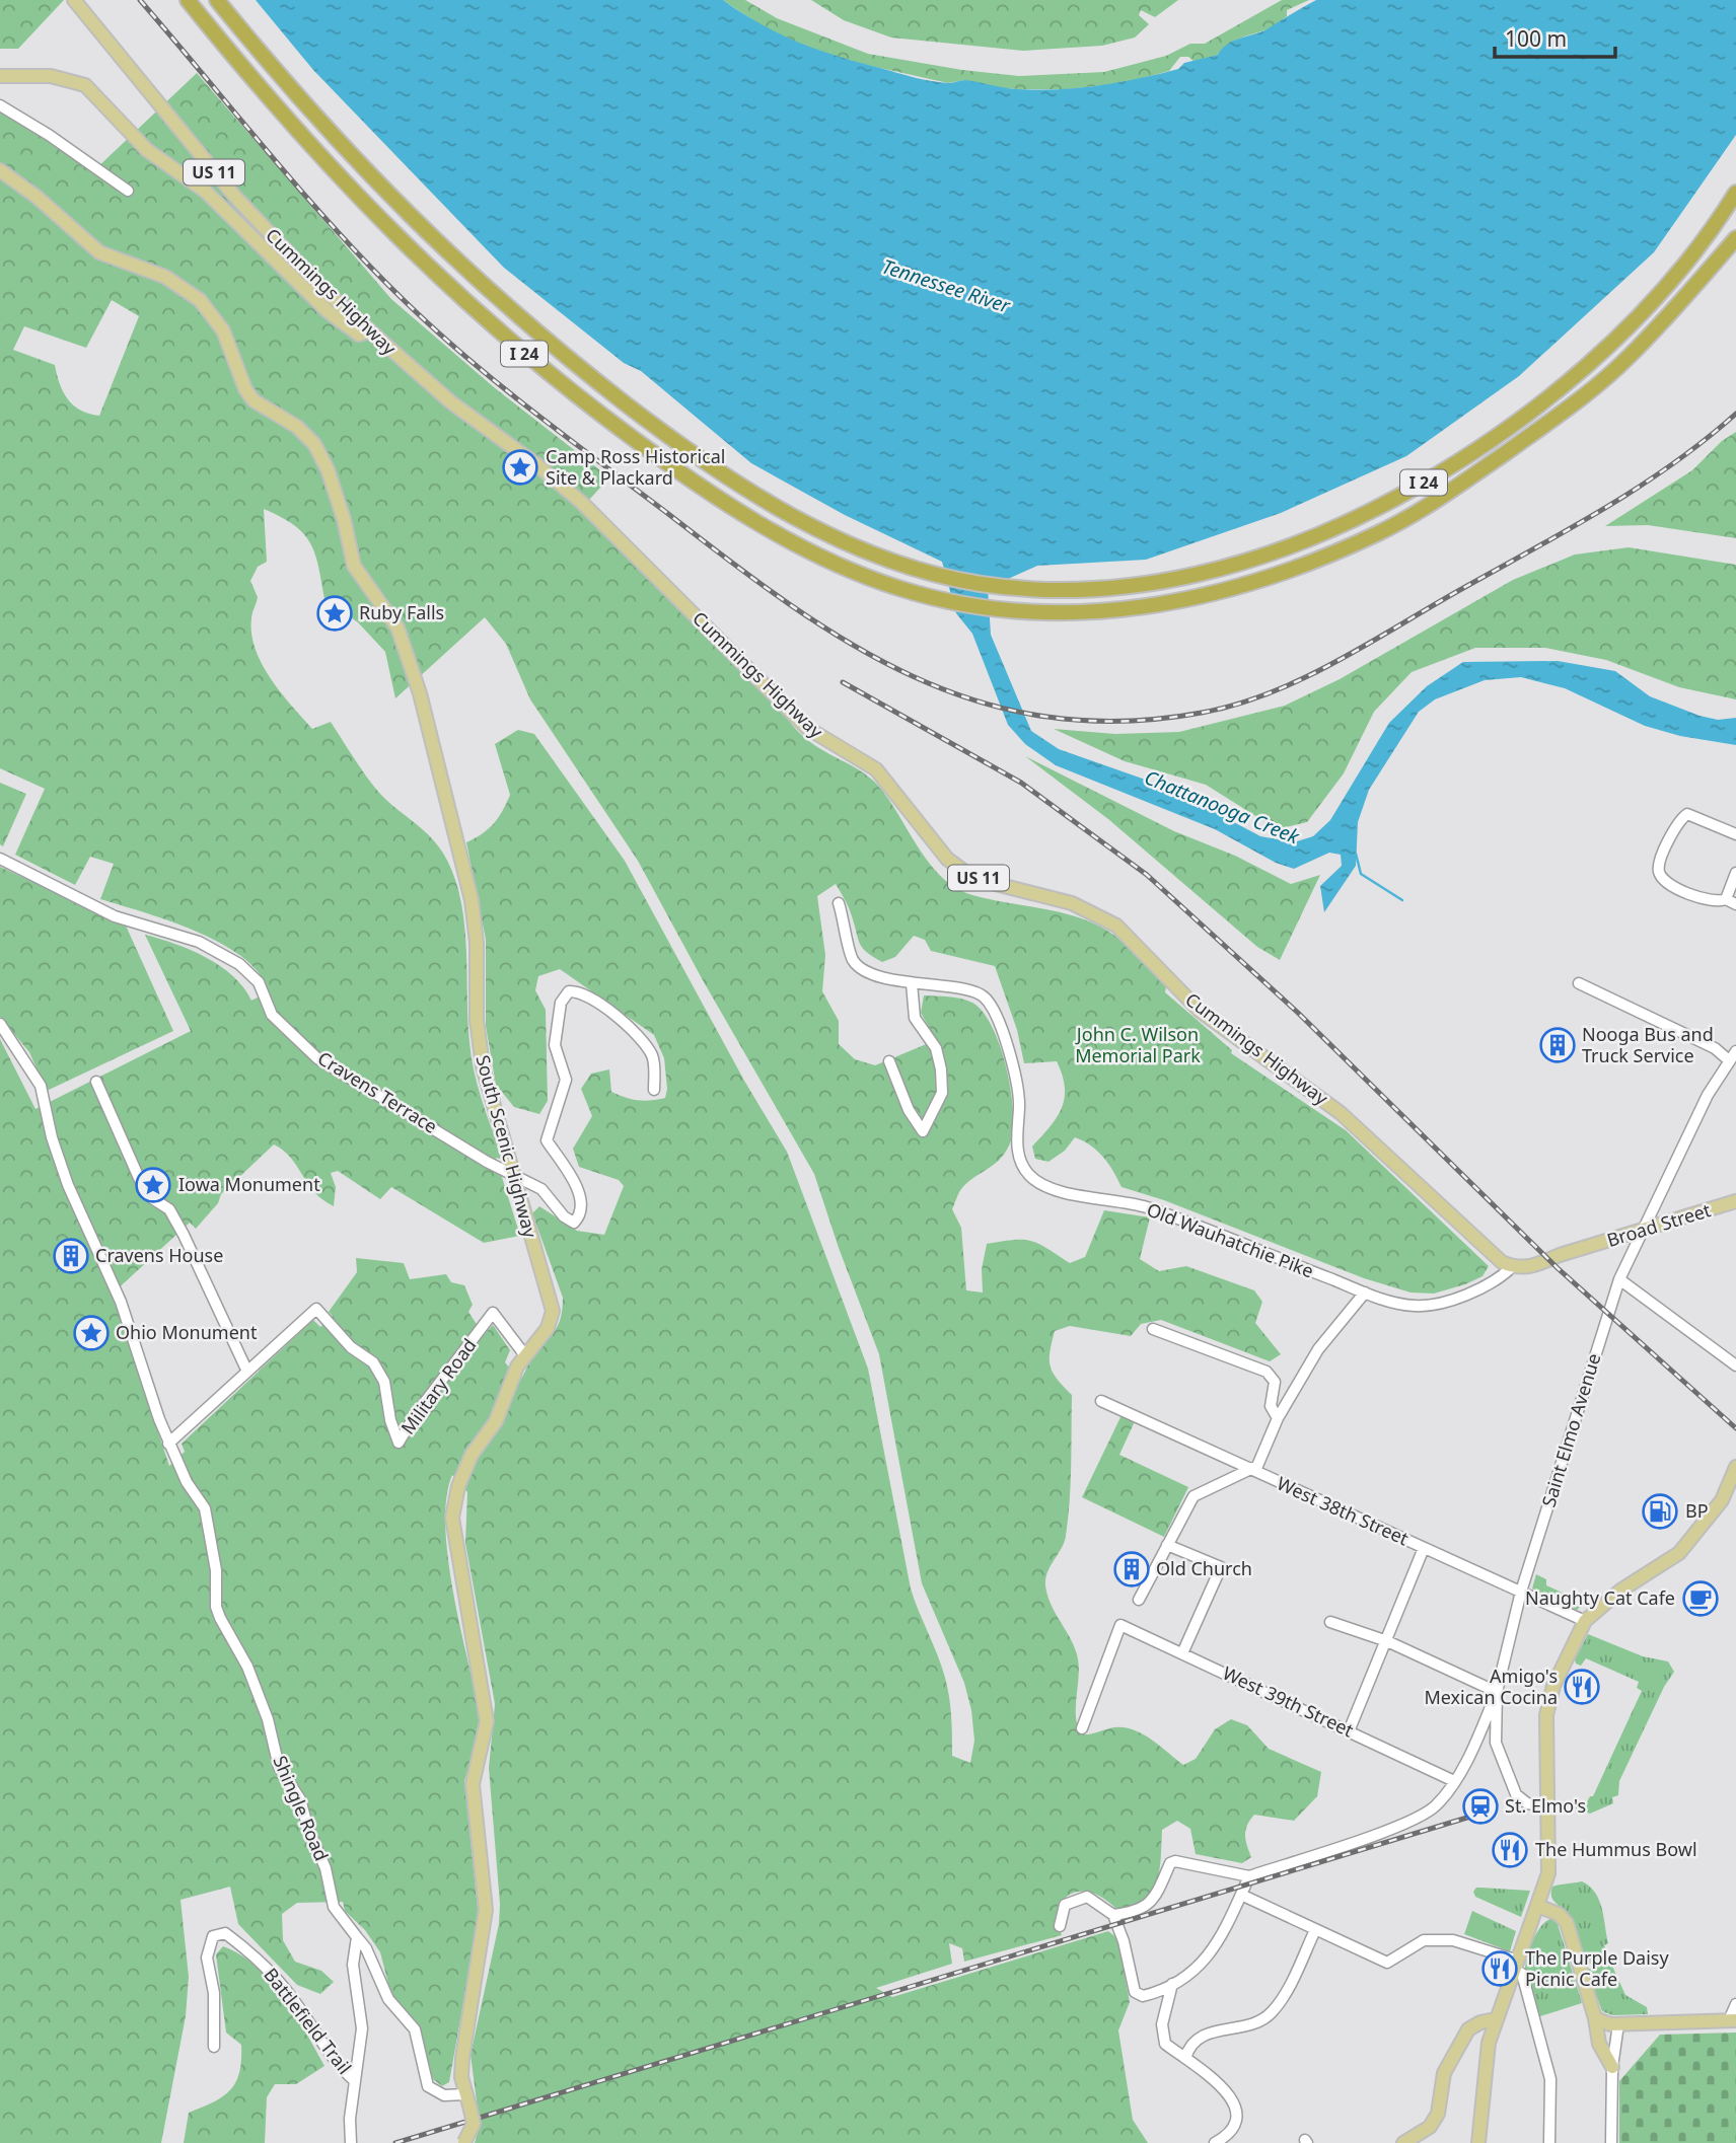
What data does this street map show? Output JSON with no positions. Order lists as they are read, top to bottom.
{
  "streets": {
    "highway": ["I 24"],
    "main road": [
      "US 11",
      "Cummings Highway",
      "South Scenic Highway",
      "Broad Street"
    ],
    "street": [
      "Cravens Terrace",
      "Old Wauhatchie Pike",
      "Military Road",
      "Saint Elmo Avenue",
      "West 38th Street",
      "West 39th Street",
      "Shingle Road",
      "Battlefield Trail"
    ]
  },
  "crossings": [
    ["Cummings Highway", "Broad Street"],
    ["Cummings Highway", "Old Wauhatchie Pike"],
    ["Cravens Terrace", "South Scenic Highway"],
    ["South Scenic Highway", "Military Road"],
    ["South Scenic Highway", "Shingle Road"],
    ["Broad Street", "Old Wauhatchie Pike"],
    ["Broad Street", "Saint Elmo Avenue"],
    ["Military Road", "Shingle Road"],
    ["Saint Elmo Avenue", "West 38th Street"]
  ],
  "water": ["Tennessee River", "Chattanooga Creek"],
  "parks": ["John C. Wilson Memorial Park"],
  "places": {
    "place": [
      "Camp Ross Historical Site & Plackard",
      "Ruby Falls",
      "Iowa Monument",
      "Ohio Monument"
    ],
    "building": ["Nooga Bus and Truck Service", "Cravens House", "Old Church"],
    "fuel station": ["BP"],
    "cafe": ["Naughty Cat Cafe"],
    "restaurant": ["Amigo's Mexican Cocina", "The Hummus Bowl", "The Purple Daisy Picnic Cafe"],
    "station": ["St. Elmo's"]
  },
  "scale_bar": "100 m"
}
